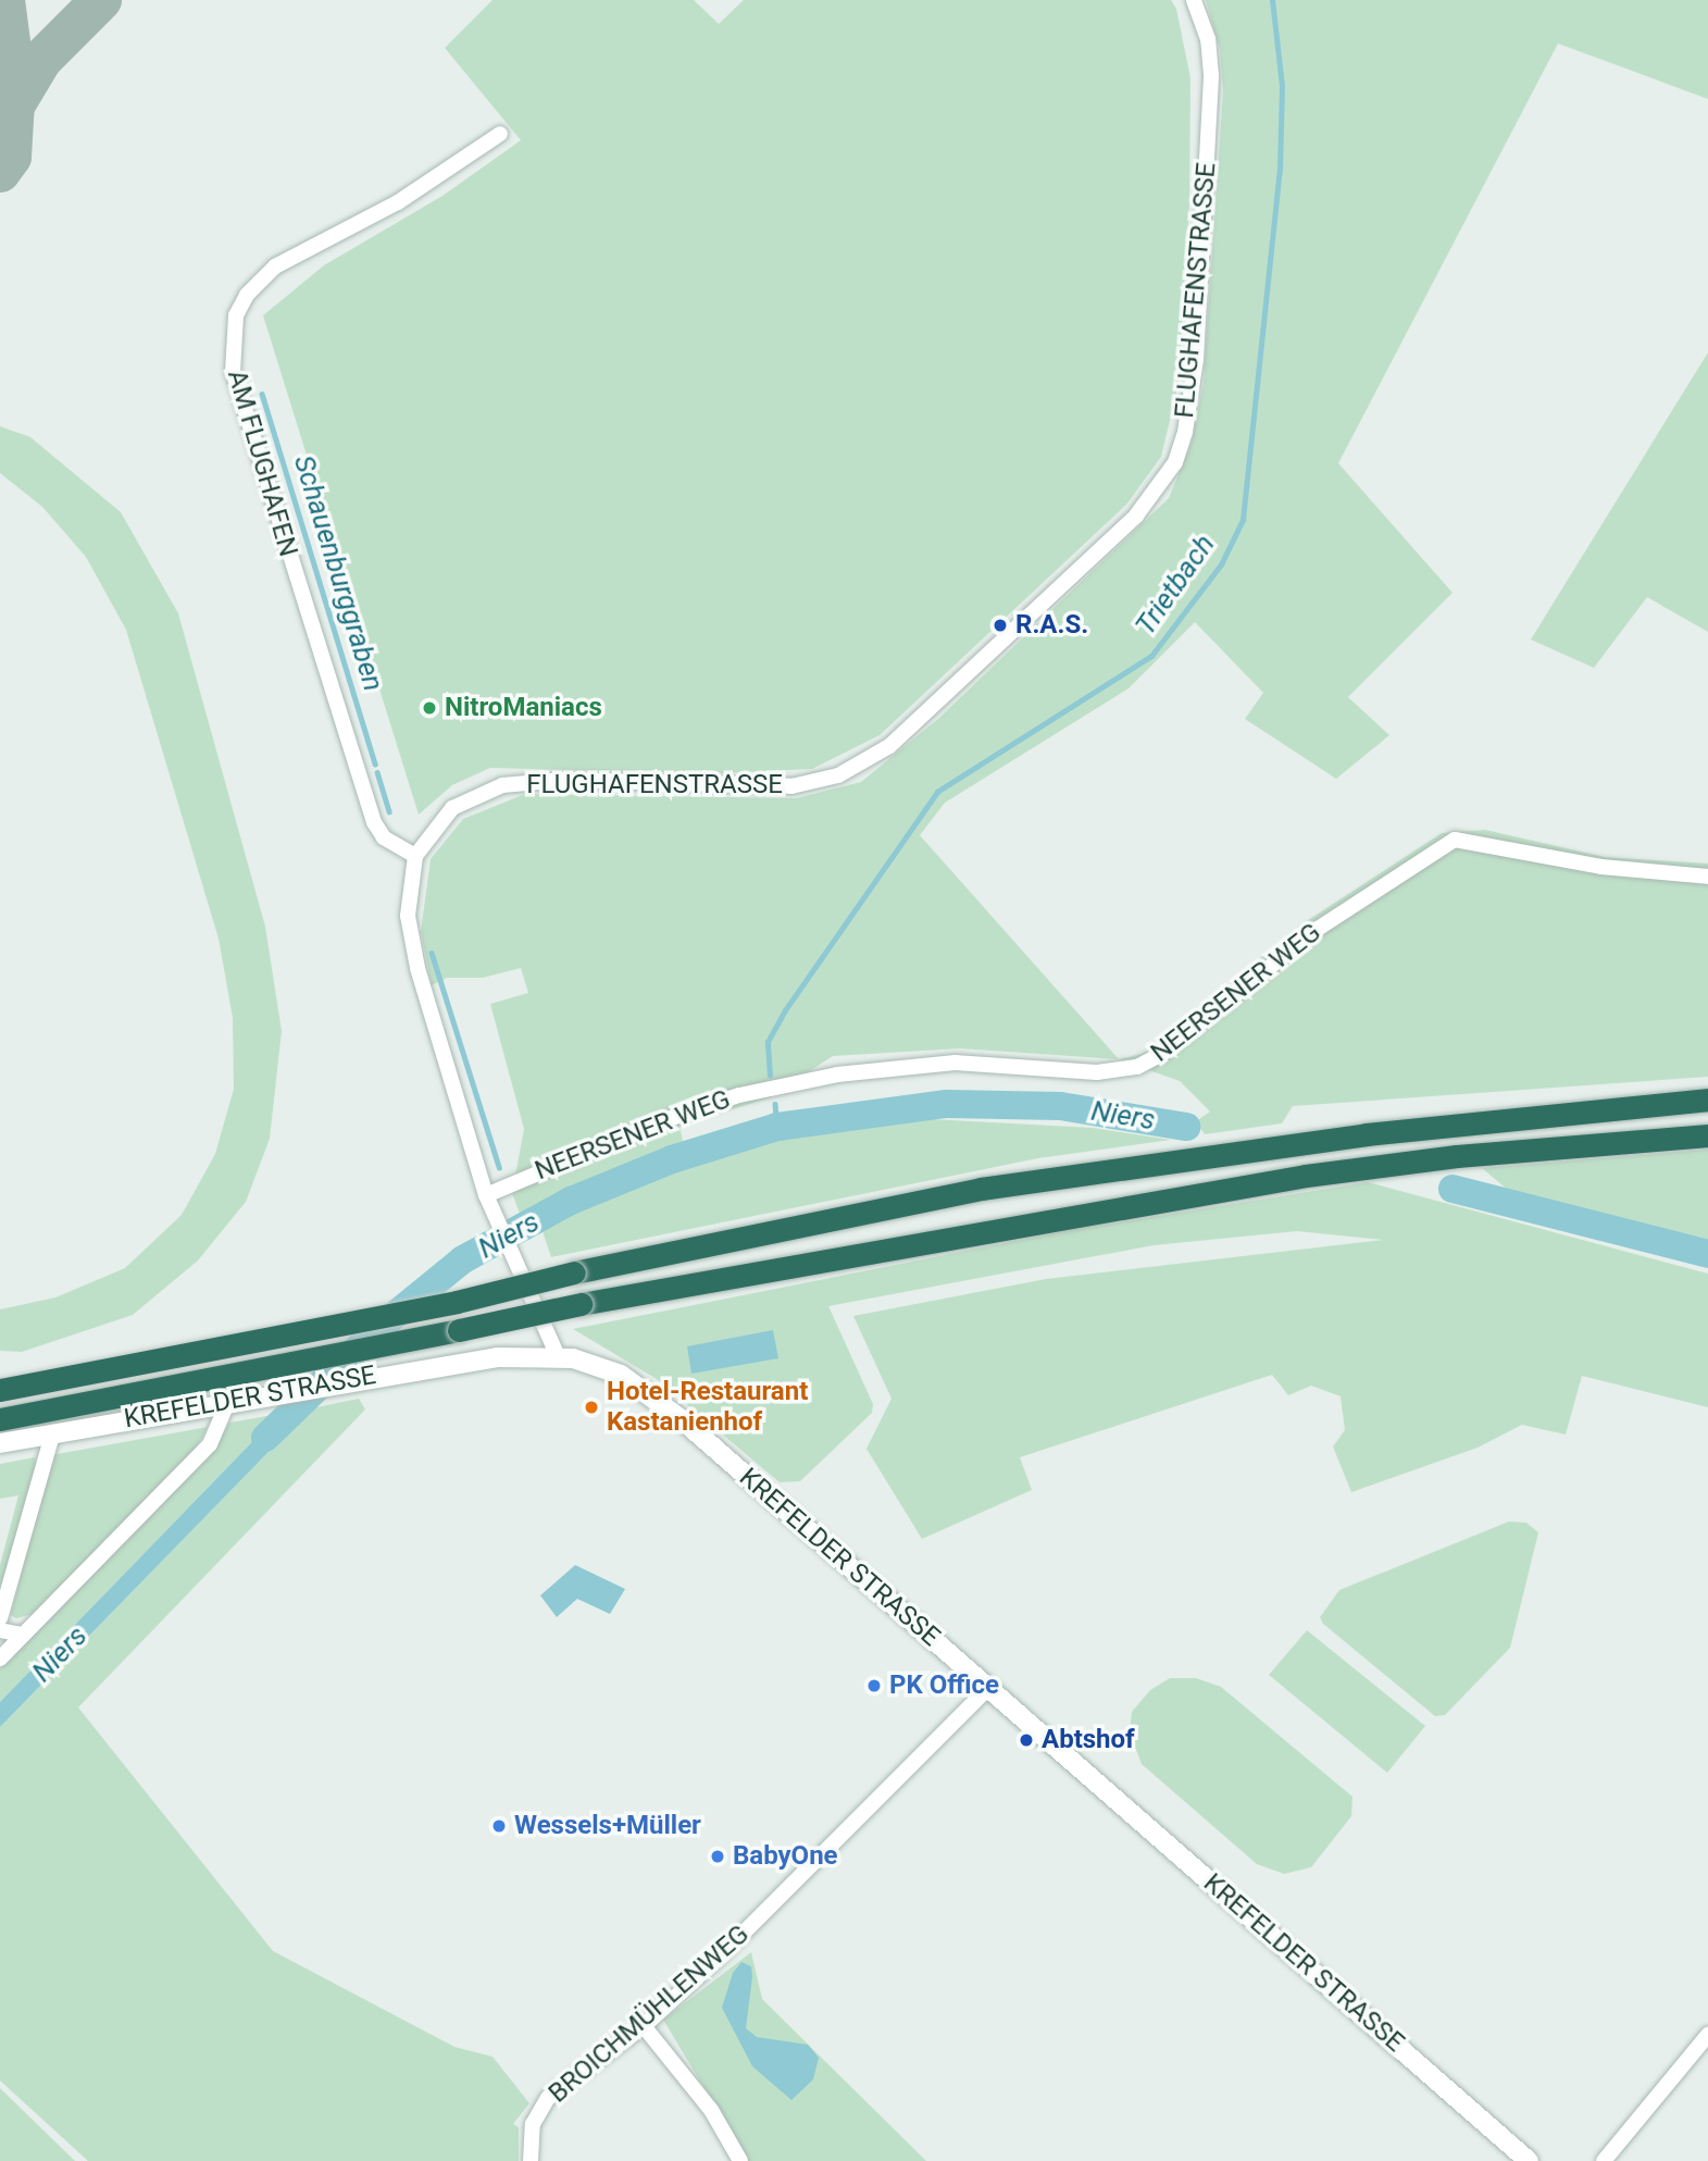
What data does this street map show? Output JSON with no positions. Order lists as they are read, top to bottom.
{
  "streets": {
    "street": [
      "FLUGHAFENSTRASSE",
      "AM FLUGHAFEN",
      "NEERSENER WEG",
      "KREFELDER STRASSE",
      "BROICHMÜHLENWEG"
    ]
  },
  "crossings": [
    ["FLUGHAFENSTRASSE", "AM FLUGHAFEN"],
    ["FLUGHAFENSTRASSE", "NEERSENER WEG"],
    ["FLUGHAFENSTRASSE", "KREFELDER STRASSE"],
    ["KREFELDER STRASSE", "BROICHMÜHLENWEG"]
  ],
  "water": ["Schauenburggraben", "Trietbach", "Niers"],
  "places": [
    "R.A.S.",
    "NitroManiacs",
    "Hotel-Restaurant Kastanienhof",
    "PK Office",
    "Abtshof",
    "Wessels+Müller",
    "BabyOne"
  ]
}
